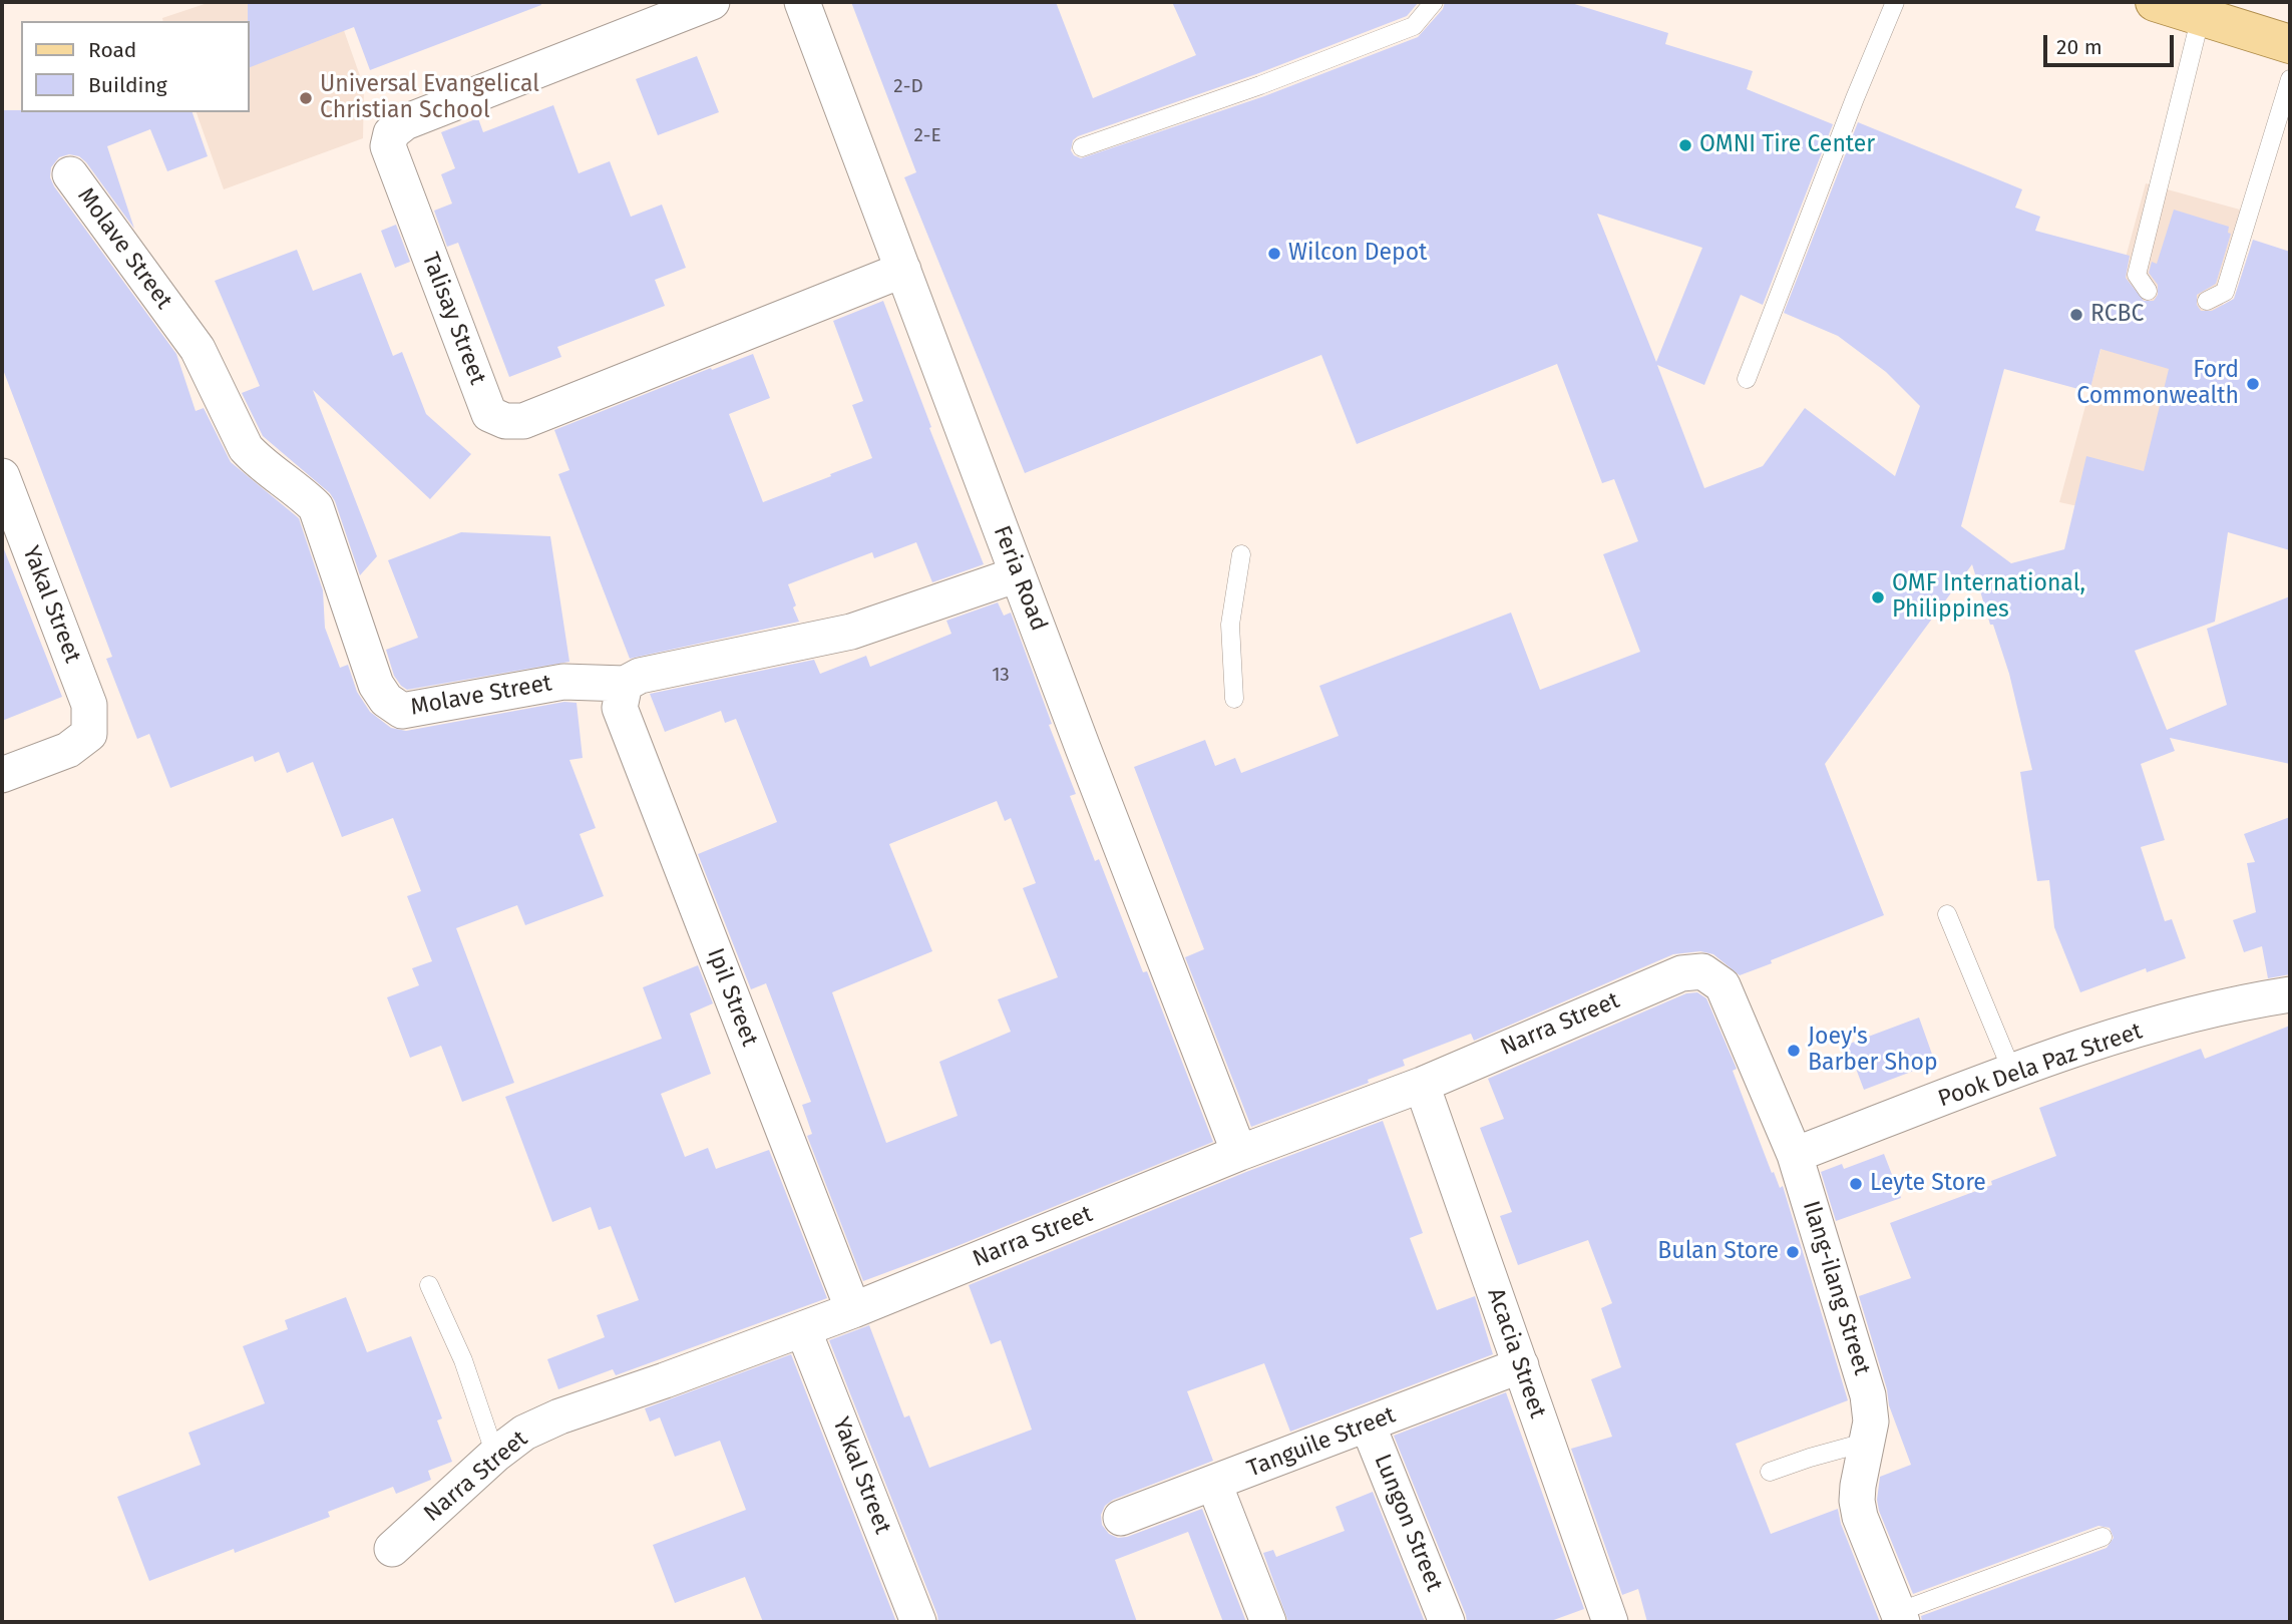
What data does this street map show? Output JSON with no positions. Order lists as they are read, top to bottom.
{
  "streets": {
    "street": [
      "Molave Street",
      "Talisay Street",
      "Feria Road",
      "Yakal Street",
      "Ipil Street",
      "Narra Street",
      "Pook Dela Paz Street",
      "Ilang-ilang Street",
      "Acacia Street",
      "Tanguile Street",
      "Lungon Street"
    ]
  },
  "crossings": [
    ["Molave Street", "Feria Road"],
    ["Molave Street", "Ipil Street"],
    ["Talisay Street", "Feria Road"],
    ["Feria Road", "Narra Street"],
    ["Yakal Street", "Narra Street"],
    ["Ipil Street", "Narra Street"],
    ["Narra Street", "Ilang-ilang Street"],
    ["Narra Street", "Acacia Street"],
    ["Pook Dela Paz Street", "Ilang-ilang Street"],
    ["Acacia Street", "Tanguile Street"],
    ["Tanguile Street", "Lungon Street"]
  ],
  "places": [
    "Universal Evangelical Christian School",
    "OMNI Tire Center",
    "Wilcon Depot",
    "RCBC",
    "Ford Commonwealth",
    "OMF International, Philippines",
    "Joey's Barber Shop",
    "Leyte Store",
    "Bulan Store"
  ],
  "house_numbers": ["2-D", "2-E", "13"],
  "legend": ["Road", "Building"],
  "scale_bar": "20 m"
}
